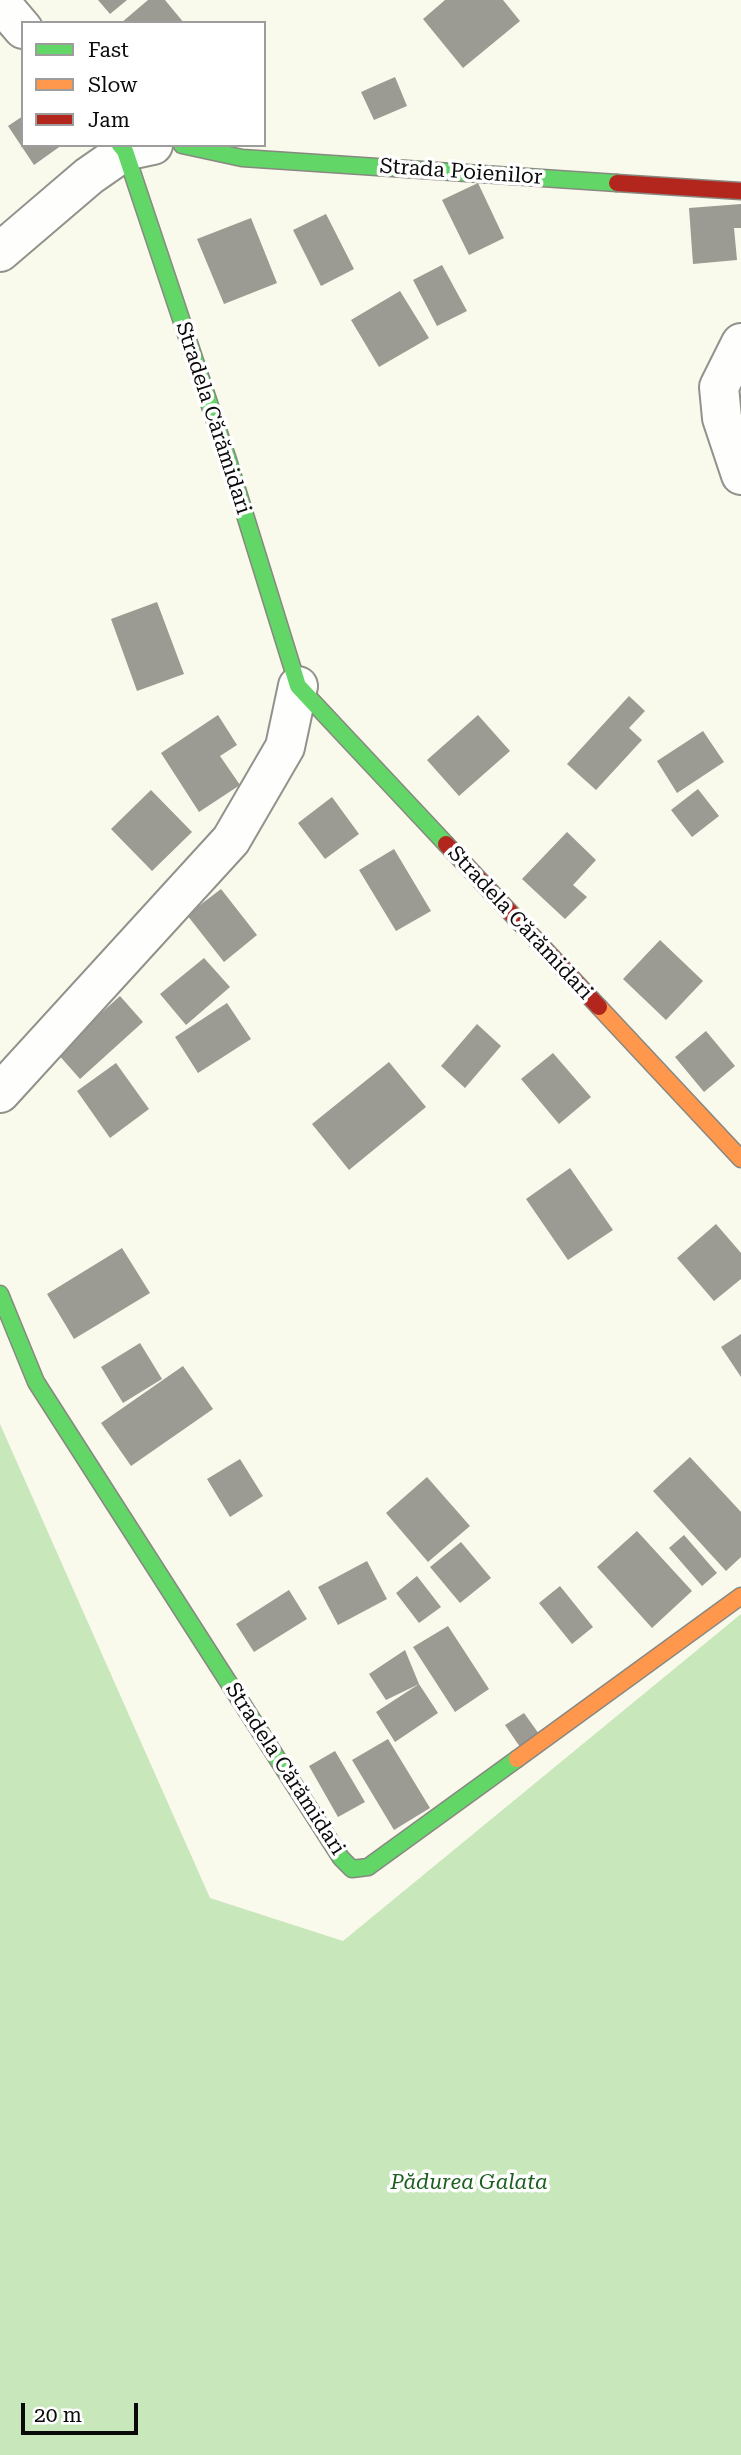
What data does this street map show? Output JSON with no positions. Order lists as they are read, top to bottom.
{
  "streets": {
    "street": ["Strada Poienilor", "Stradela Cărămidari"]
  },
  "parks": ["Pădurea Galata"],
  "legend": ["Fast", "Slow", "Jam"],
  "scale_bar": "20 m"
}
